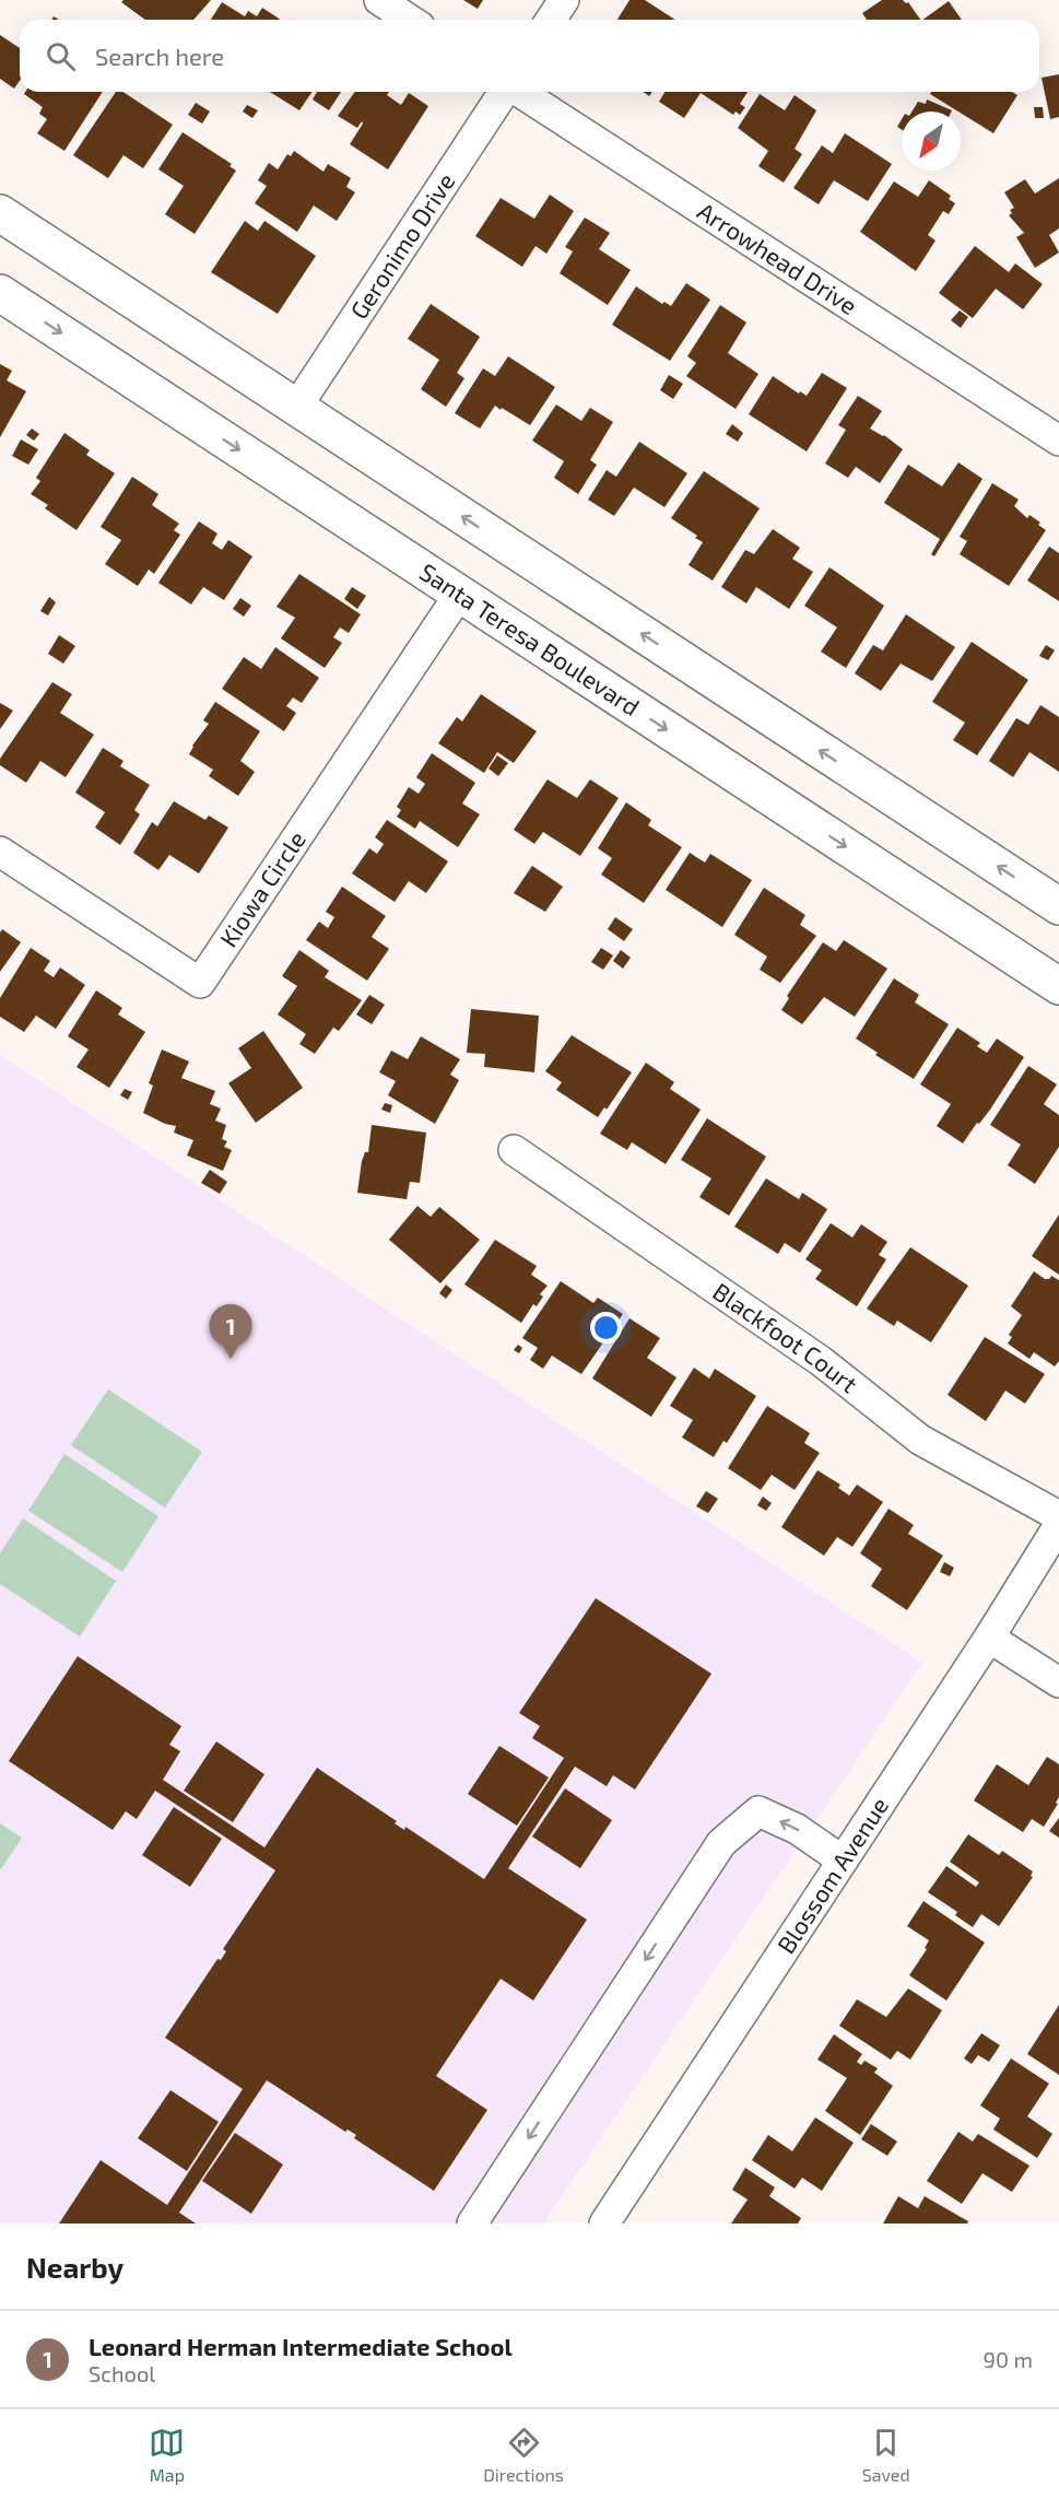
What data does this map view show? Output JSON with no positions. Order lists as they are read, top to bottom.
{
  "streets": {
    "main road": ["Santa Teresa Boulevard"],
    "street": [
      "Geronimo Drive",
      "Arrowhead Drive",
      "Kiowa Circle",
      "Blackfoot Court",
      "Blossom Avenue"
    ]
  },
  "crossings": [
    ["Santa Teresa Boulevard", "Kiowa Circle"]
  ],
  "north": "bottom left",
  "page": {
    "search": "Search here",
    "pins": "1",
    "heading": "Nearby",
    "list": [
      {
        "mark": "1",
        "name": "Leonard Herman Intermediate School",
        "note": "School",
        "value": "90 m"
      }
    ],
    "nav": ["Map", "Directions", "Saved"]
  }
}
